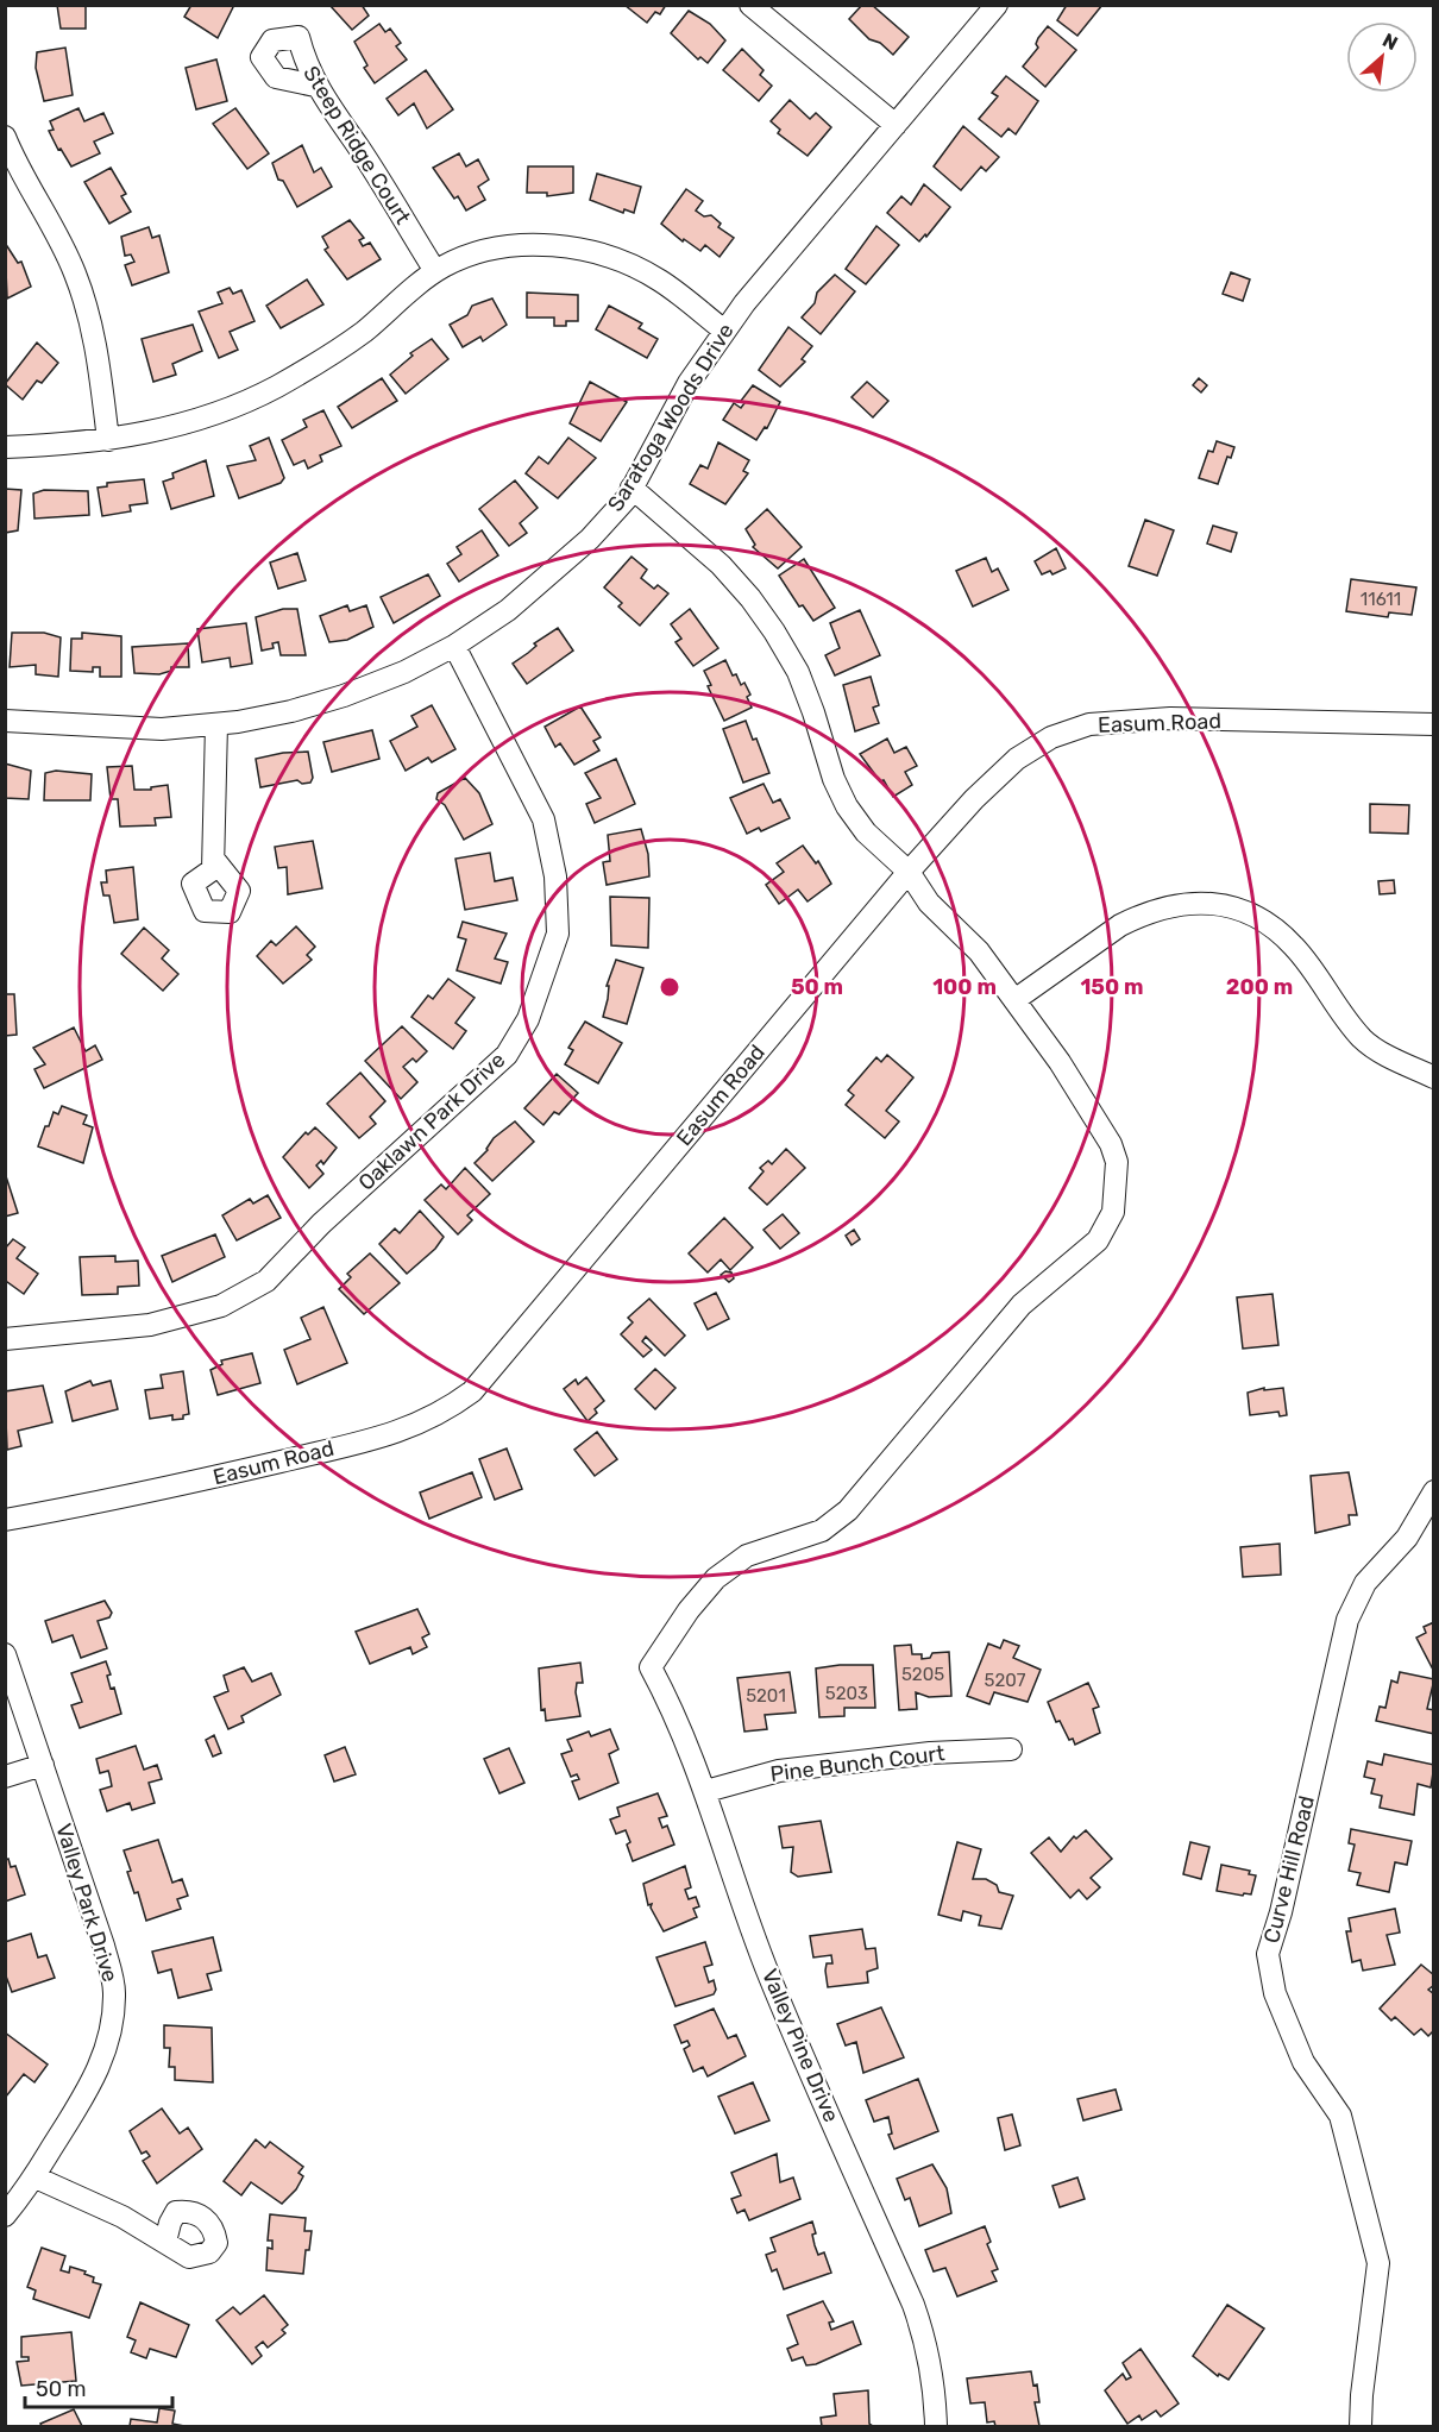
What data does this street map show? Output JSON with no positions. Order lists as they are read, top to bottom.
{
  "streets": {
    "street": [
      "Steep Ridge Court",
      "Saratoga Woods Drive",
      "Easum Road",
      "Oaklawn Park Drive",
      "Pine Bunch Court",
      "Curve Hill Road",
      "Valley Park Drive",
      "Valley Pine Drive"
    ]
  },
  "crossings": [
    ["Saratoga Woods Drive", "Oaklawn Park Drive"],
    ["Pine Bunch Court", "Valley Pine Drive"]
  ],
  "house_numbers": [
    "11611",
    "5205",
    "5207",
    "5203",
    "5201"
  ],
  "scale_bar": "50 m",
  "north": "top right",
  "rings": [
    "50 m",
    "100 m",
    "150 m",
    "200 m"
  ]
}
